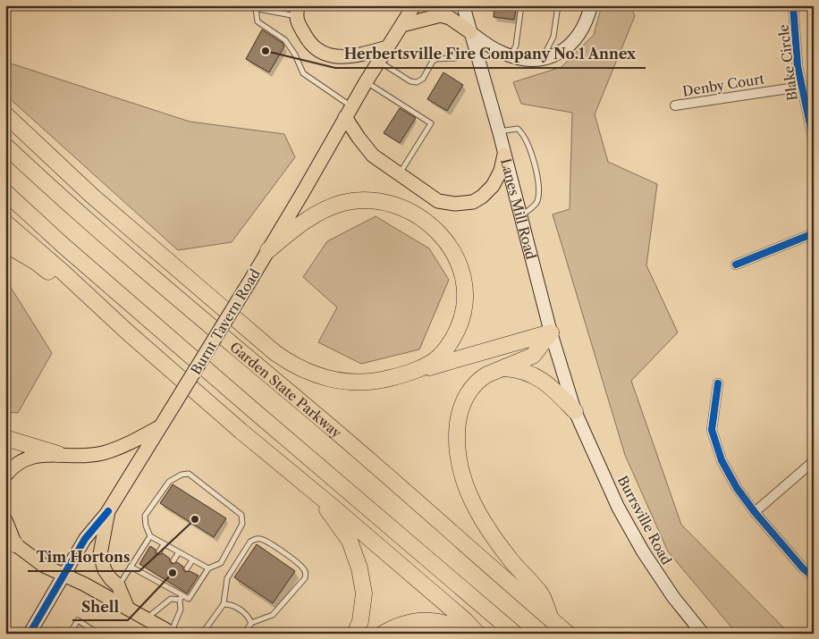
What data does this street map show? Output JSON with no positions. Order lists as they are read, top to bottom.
{
  "streets": {
    "highway": ["Garden State Parkway"],
    "main road": ["Lanes Mill Road", "Burnt Tavern Road", "Burrsville Road"],
    "street": ["Blake Circle", "Denby Court"]
  },
  "crossings": [
    ["Blake Circle", "Denby Court"],
    ["Lanes Mill Road", "Burrsville Road"]
  ],
  "places": ["Herbertsville Fire Company No.1 Annex", "Tim Hortons", "Shell"]
}
